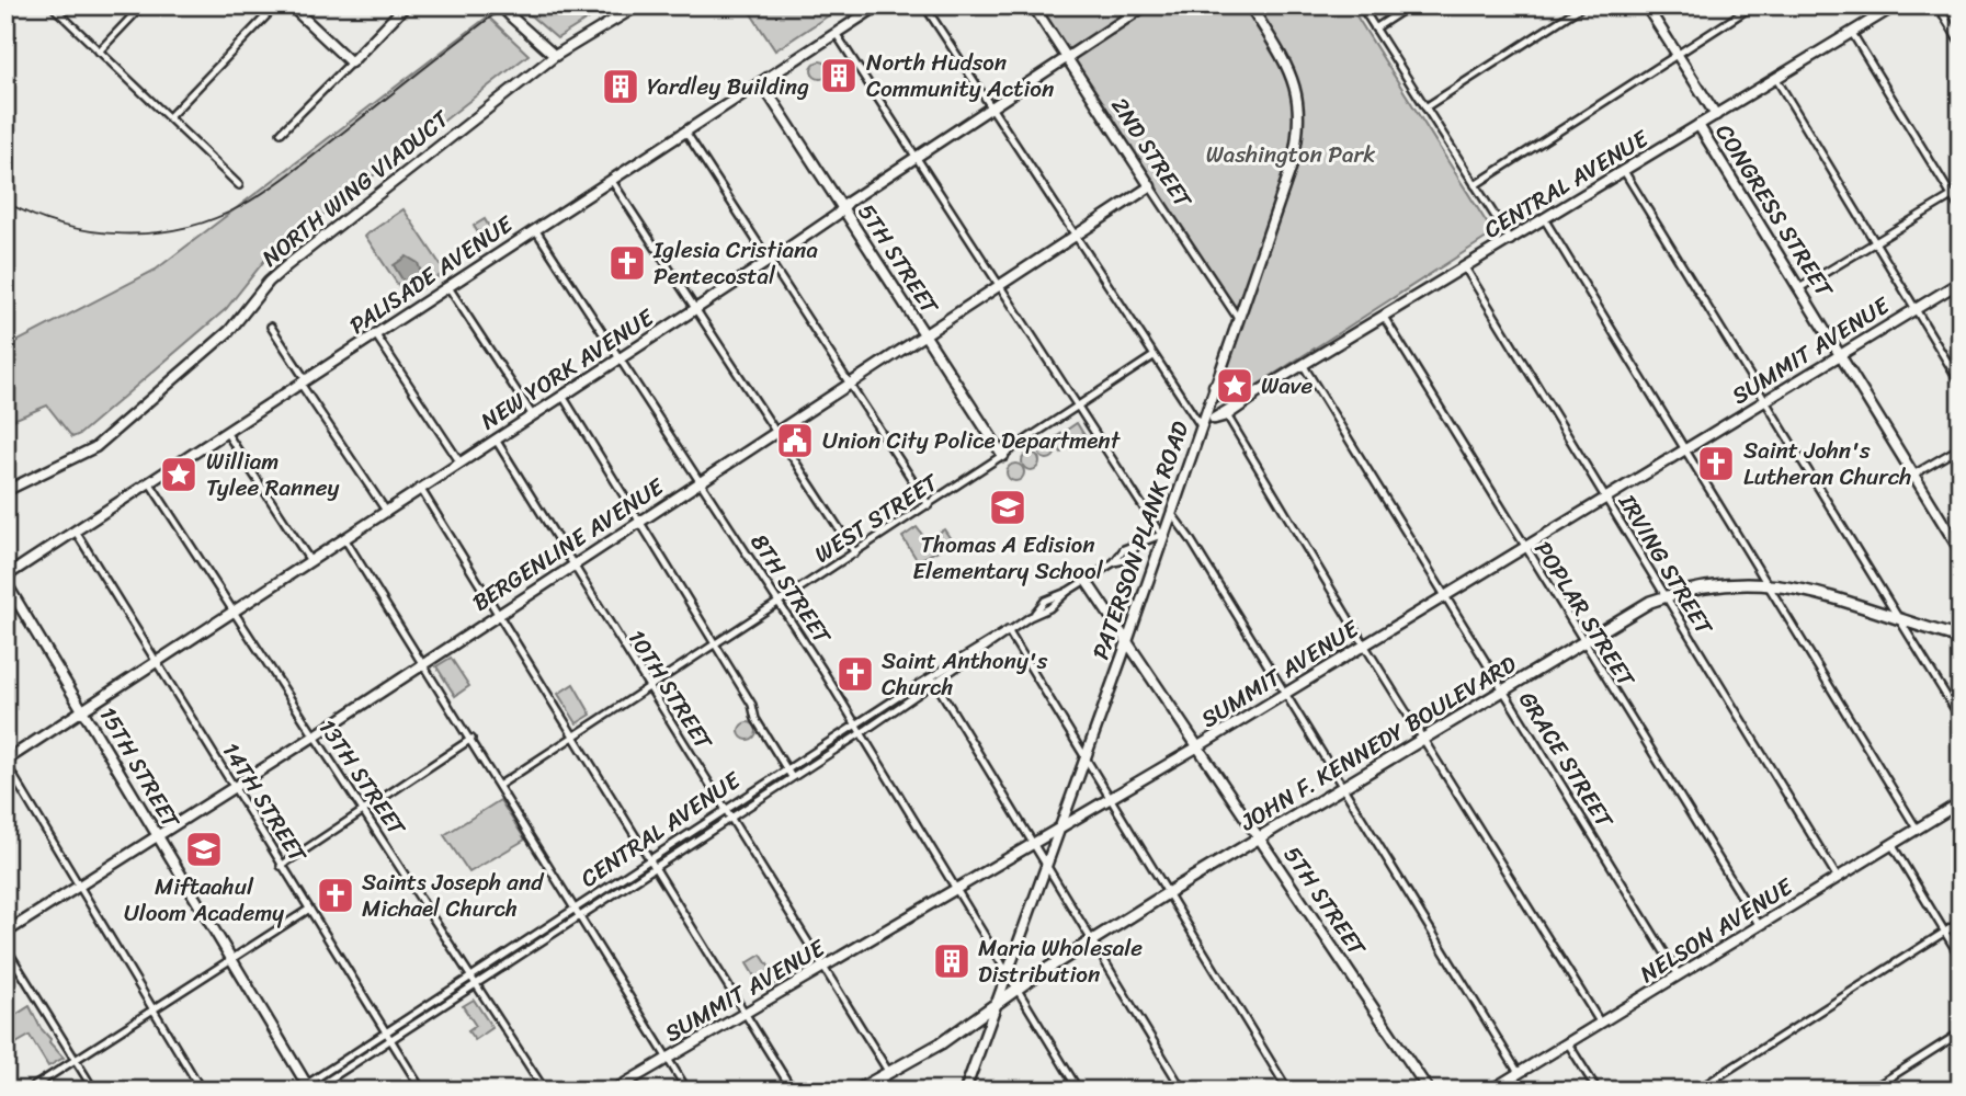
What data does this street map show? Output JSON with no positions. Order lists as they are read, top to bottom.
{
  "streets": {
    "main road": ["JOHN F. KENNEDY BOULEVARD"],
    "street": [
      "2ND STREET",
      "CENTRAL AVENUE",
      "NORTH WING VIADUCT",
      "CONGRESS STREET",
      "5TH STREET",
      "PALISADE AVENUE",
      "SUMMIT AVENUE",
      "NEW YORK AVENUE",
      "WEST STREET",
      "PATERSON PLANK ROAD",
      "BERGENLINE AVENUE",
      "IRVING STREET",
      "8TH STREET",
      "POPLAR STREET",
      "10TH STREET",
      "GRACE STREET",
      "15TH STREET",
      "13TH STREET",
      "14TH STREET",
      "NELSON AVENUE"
    ]
  },
  "crossings": [
    ["2ND STREET", "NEW YORK AVENUE"],
    ["2ND STREET", "PATERSON PLANK ROAD"],
    ["2ND STREET", "BERGENLINE AVENUE"],
    ["CENTRAL AVENUE", "CONGRESS STREET"],
    ["CENTRAL AVENUE", "5TH STREET"],
    ["CENTRAL AVENUE", "PATERSON PLANK ROAD"],
    ["CENTRAL AVENUE", "IRVING STREET"],
    ["CENTRAL AVENUE", "8TH STREET"],
    ["CENTRAL AVENUE", "POPLAR STREET"],
    ["CENTRAL AVENUE", "10TH STREET"],
    ["CENTRAL AVENUE", "GRACE STREET"],
    ["CENTRAL AVENUE", "15TH STREET"],
    ["CENTRAL AVENUE", "13TH STREET"],
    ["CENTRAL AVENUE", "14TH STREET"],
    ["CONGRESS STREET", "SUMMIT AVENUE"],
    ["5TH STREET", "PALISADE AVENUE"],
    ["5TH STREET", "SUMMIT AVENUE"],
    ["5TH STREET", "NEW YORK AVENUE"],
    ["5TH STREET", "WEST STREET"],
    ["5TH STREET", "PATERSON PLANK ROAD"],
    ["5TH STREET", "BERGENLINE AVENUE"],
    ["5TH STREET", "JOHN F. KENNEDY BOULEVARD"],
    ["PALISADE AVENUE", "8TH STREET"],
    ["PALISADE AVENUE", "15TH STREET"],
    ["PALISADE AVENUE", "13TH STREET"],
    ["PALISADE AVENUE", "14TH STREET"],
    ["SUMMIT AVENUE", "PATERSON PLANK ROAD"],
    ["SUMMIT AVENUE", "IRVING STREET"],
    ["SUMMIT AVENUE", "8TH STREET"],
    ["SUMMIT AVENUE", "POPLAR STREET"],
    ["SUMMIT AVENUE", "10TH STREET"],
    ["SUMMIT AVENUE", "GRACE STREET"],
    ["NEW YORK AVENUE", "8TH STREET"],
    ["NEW YORK AVENUE", "10TH STREET"],
    ["NEW YORK AVENUE", "15TH STREET"],
    ["NEW YORK AVENUE", "13TH STREET"],
    ["NEW YORK AVENUE", "14TH STREET"],
    ["WEST STREET", "8TH STREET"],
    ["WEST STREET", "10TH STREET"],
    ["PATERSON PLANK ROAD", "8TH STREET"],
    ["PATERSON PLANK ROAD", "JOHN F. KENNEDY BOULEVARD"],
    ["BERGENLINE AVENUE", "8TH STREET"],
    ["BERGENLINE AVENUE", "10TH STREET"],
    ["BERGENLINE AVENUE", "15TH STREET"],
    ["BERGENLINE AVENUE", "13TH STREET"],
    ["BERGENLINE AVENUE", "14TH STREET"],
    ["IRVING STREET", "JOHN F. KENNEDY BOULEVARD"],
    ["IRVING STREET", "NELSON AVENUE"],
    ["8TH STREET", "JOHN F. KENNEDY BOULEVARD"],
    ["POPLAR STREET", "JOHN F. KENNEDY BOULEVARD"],
    ["POPLAR STREET", "NELSON AVENUE"],
    ["10TH STREET", "JOHN F. KENNEDY BOULEVARD"],
    ["JOHN F. KENNEDY BOULEVARD", "GRACE STREET"],
    ["GRACE STREET", "NELSON AVENUE"]
  ],
  "parks": ["Washington Park"],
  "places": {
    "building": ["North Hudson Community Action", "Yardley Building", "Maria Wholesale Distribution"],
    "church": [
      "Iglesia Cristiana Pentecostal",
      "Saint John's Lutheran Church",
      "Saint Anthony's Church",
      "Saints Joseph and Michael Church"
    ],
    "place": ["Wave", "William Tylee Ranney"],
    "public building": ["Union City Police Department"],
    "school or university": ["Thomas A Edision Elementary School", "Miftaahul Uloom Academy"]
  }
}
